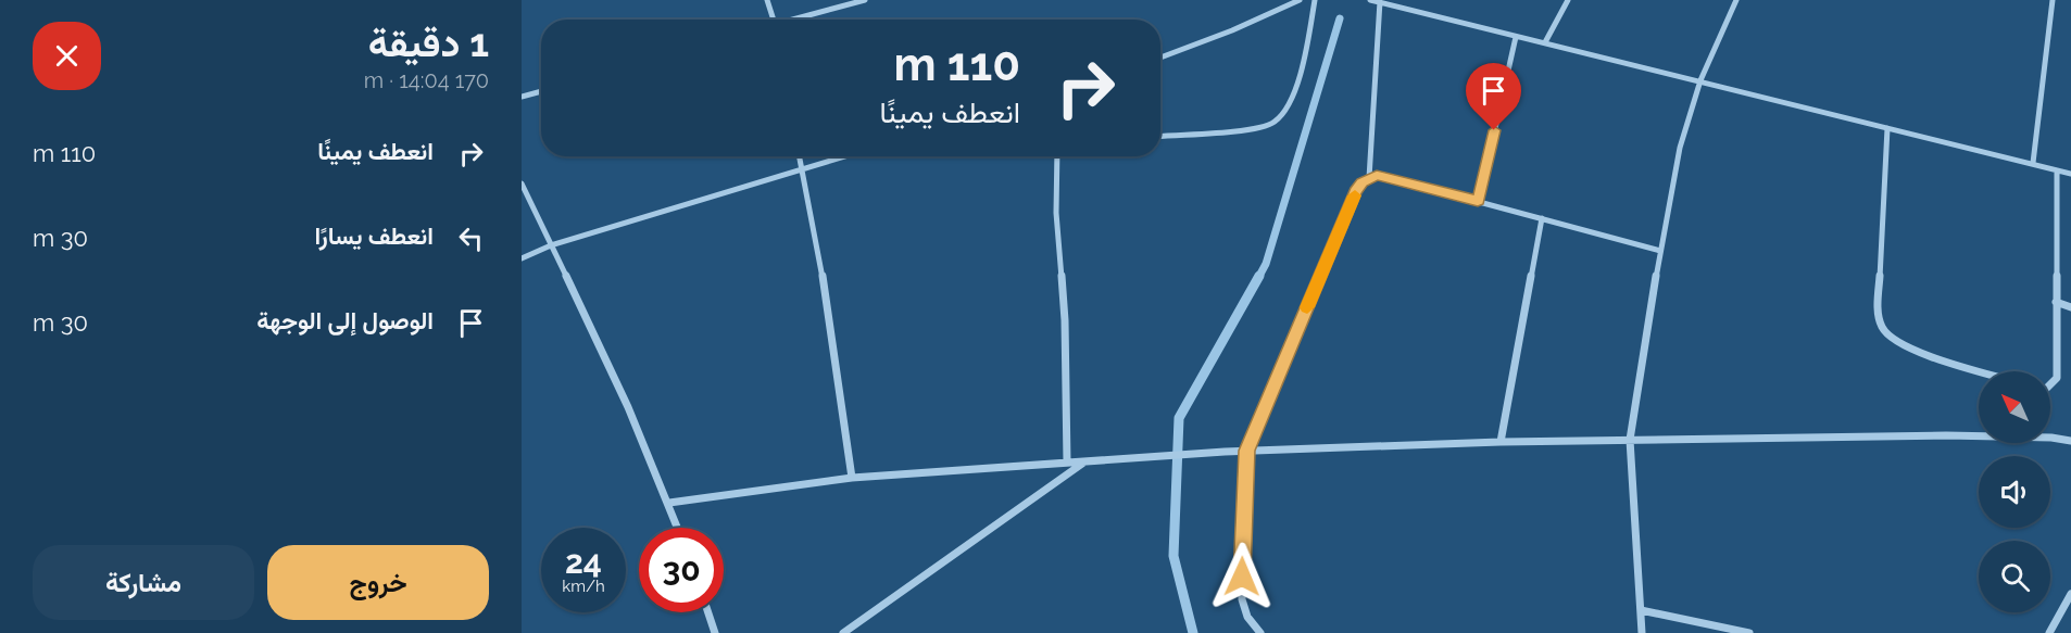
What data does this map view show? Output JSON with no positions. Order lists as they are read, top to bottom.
{
  "north": "top left",
  "page": {
    "heading": ["1 دقيقة", "170 m · 14:04"],
    "turn": ["110 m", "انعطف يمينًا"],
    "list": [
      {
        "name": "انعطف يمينًا",
        "value": "110 m"
      },
      {
        "name": "انعطف يسارًا",
        "value": "30 m"
      },
      {
        "name": "الوصول إلى الوجهة",
        "value": "30 m"
      }
    ],
    "speed": "24 km/h",
    "limit": "30",
    "buttons": ["خروج", "مشاركة"]
  }
}
